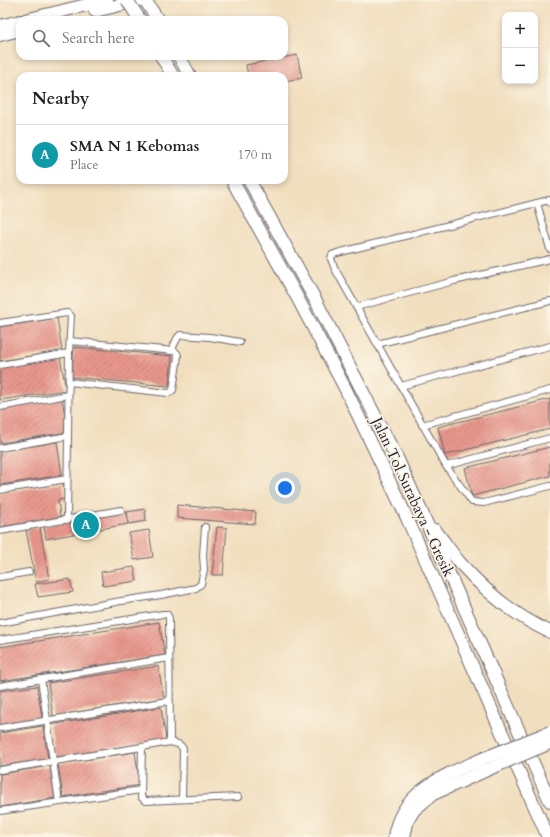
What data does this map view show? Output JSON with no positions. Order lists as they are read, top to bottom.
{
  "streets": {
    "highway": ["Jalan Tol Surabaya - Gresik"]
  },
  "page": {
    "map_buttons": ["+", "−"],
    "search": "Search here",
    "heading": "Nearby",
    "list": [
      {
        "mark": "A",
        "name": "SMA N 1 Kebomas",
        "note": "Place",
        "value": "170 m"
      }
    ],
    "pins": "A"
  }
}
